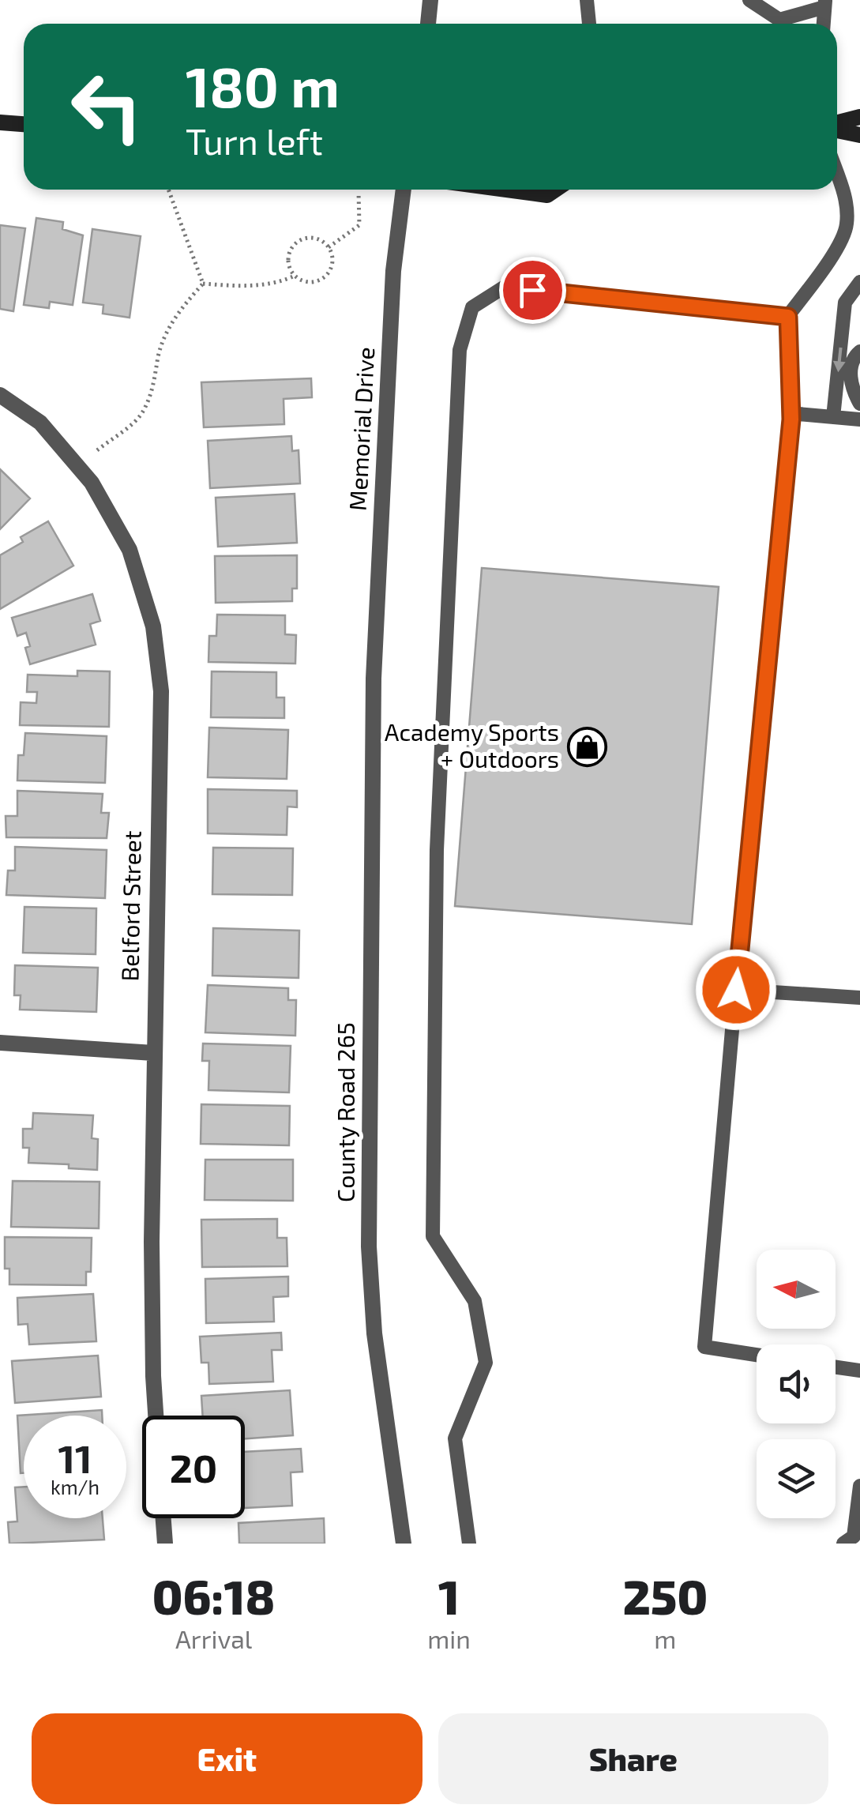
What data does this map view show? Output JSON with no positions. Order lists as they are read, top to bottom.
{
  "streets": {
    "street": ["Memorial Drive", "Belford Street", "County Road 265"]
  },
  "crossings": [
    ["Memorial Drive", "County Road 265"]
  ],
  "places": {
    "shop": ["Academy Sports + Outdoors"]
  },
  "north": "left",
  "page": {
    "turn": ["180 m", "Turn left"],
    "speed": "11 km/h",
    "limit": "20",
    "eta": [
      "06:18",
      "Arrival",
      "1",
      "min",
      "250",
      "m"
    ],
    "buttons": ["Exit", "Share"]
  }
}
